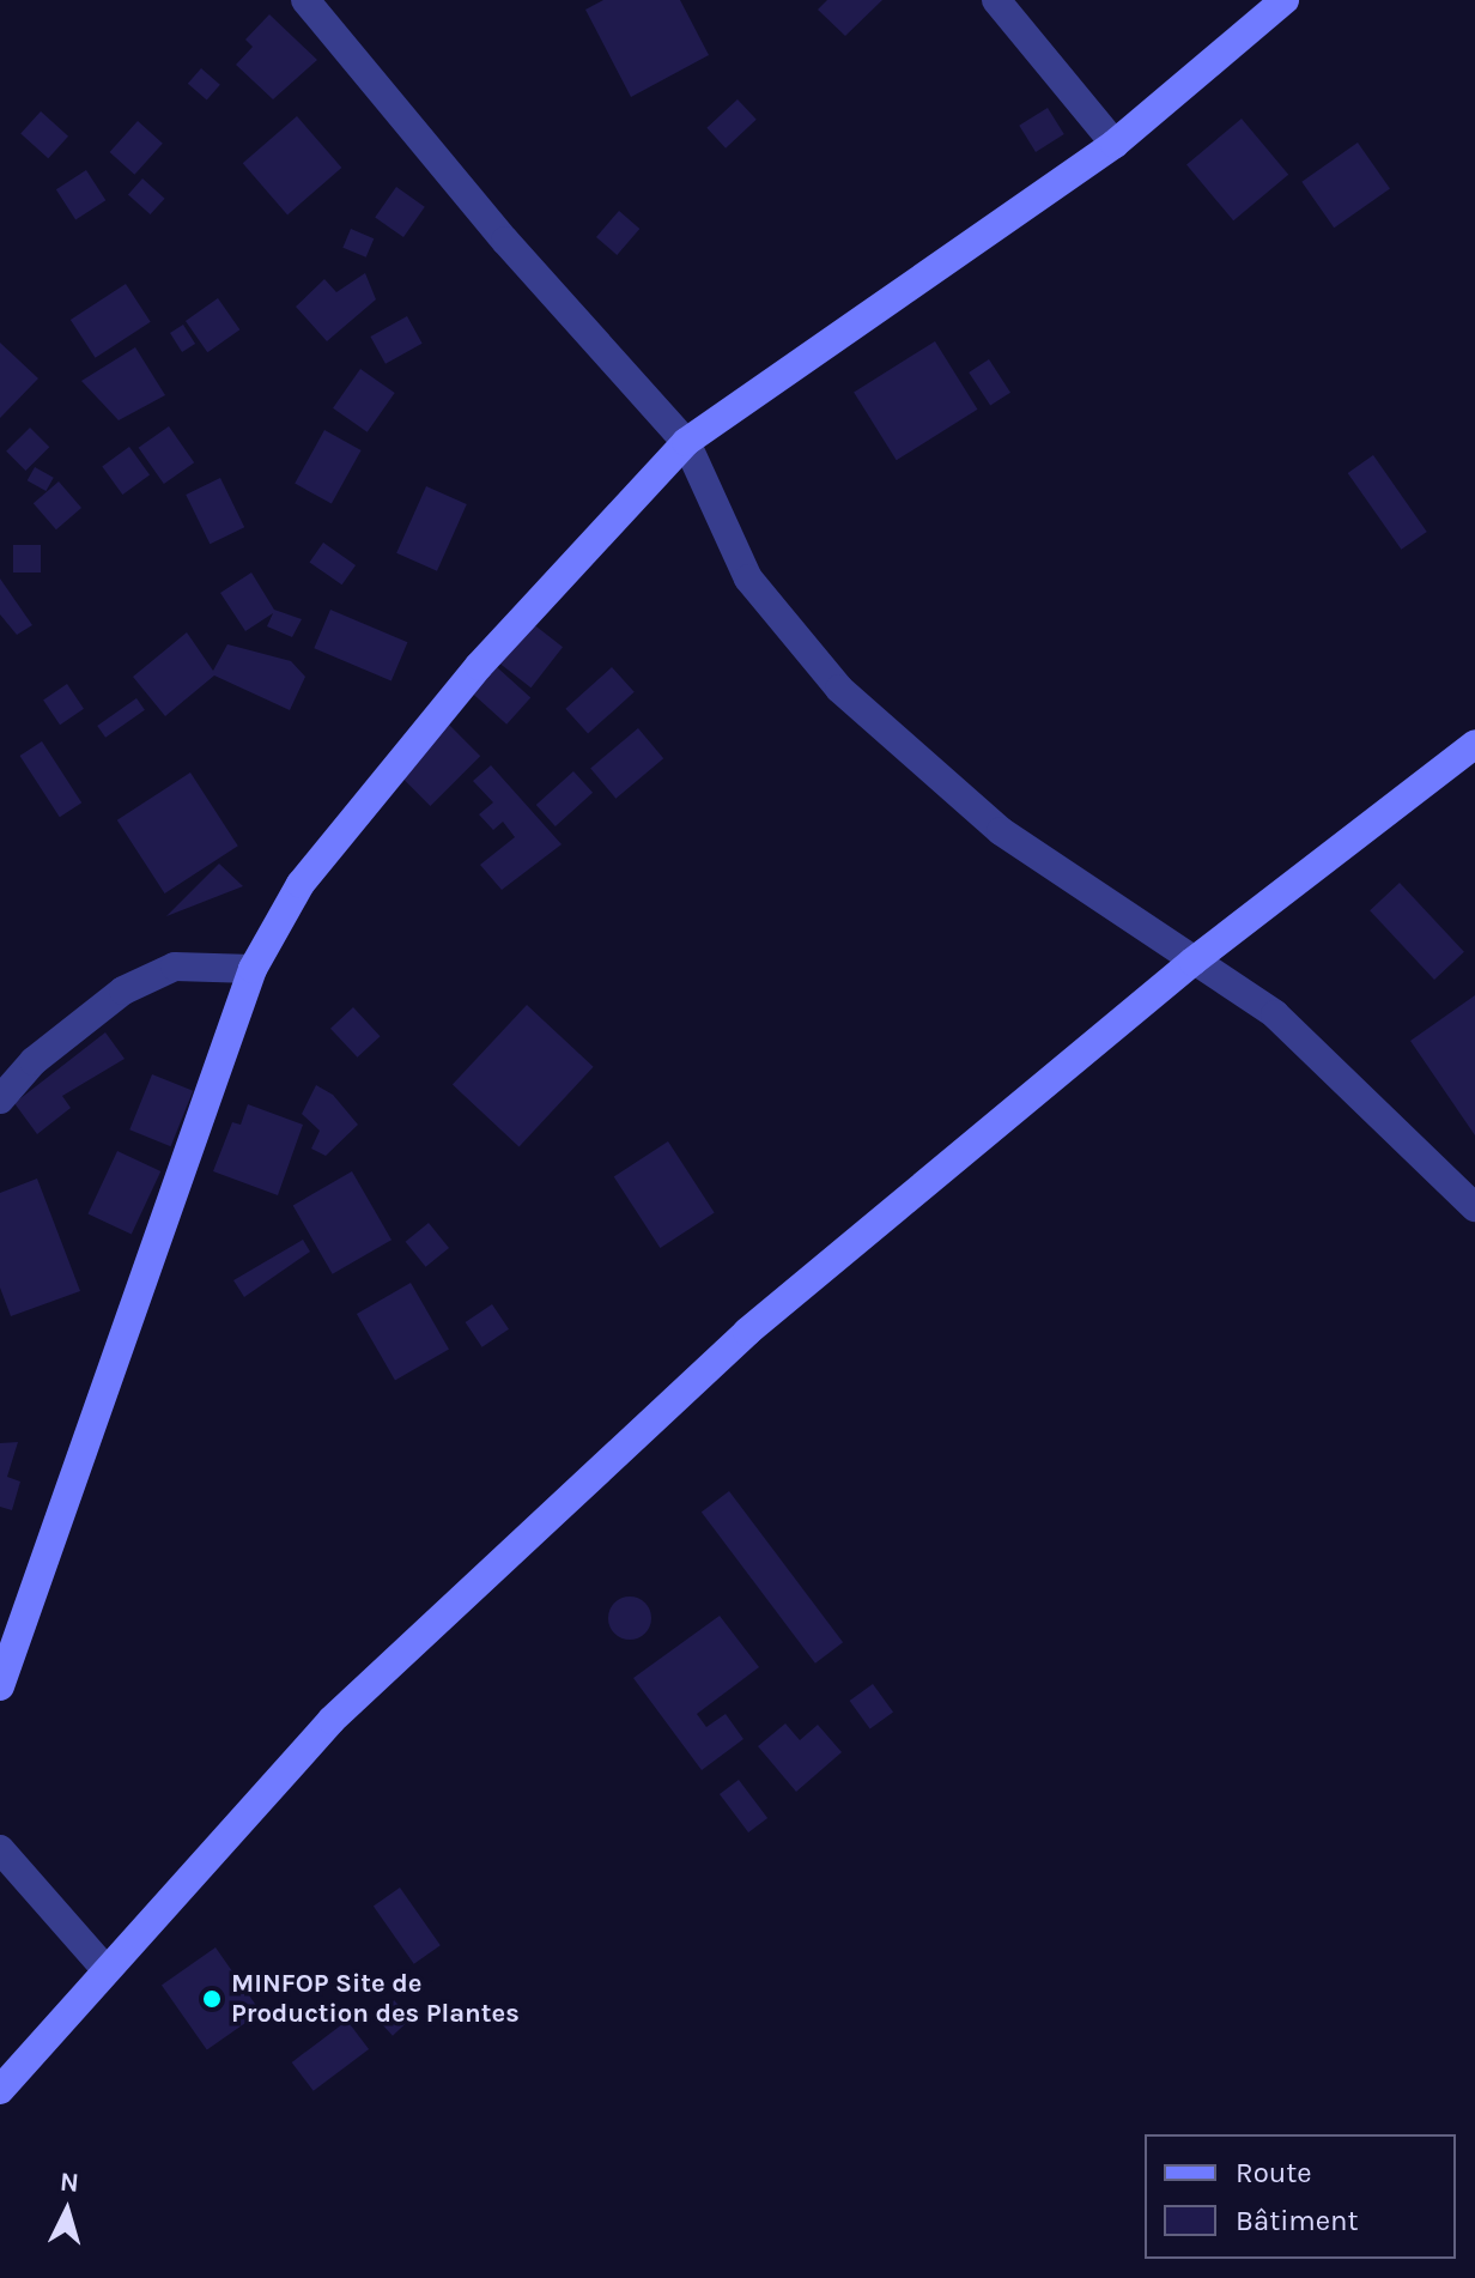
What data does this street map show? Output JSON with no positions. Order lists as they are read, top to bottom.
{
  "places": ["MINFOP Site de Production des Plantes"],
  "legend": ["Route", "Bâtiment"],
  "north": "top"
}
